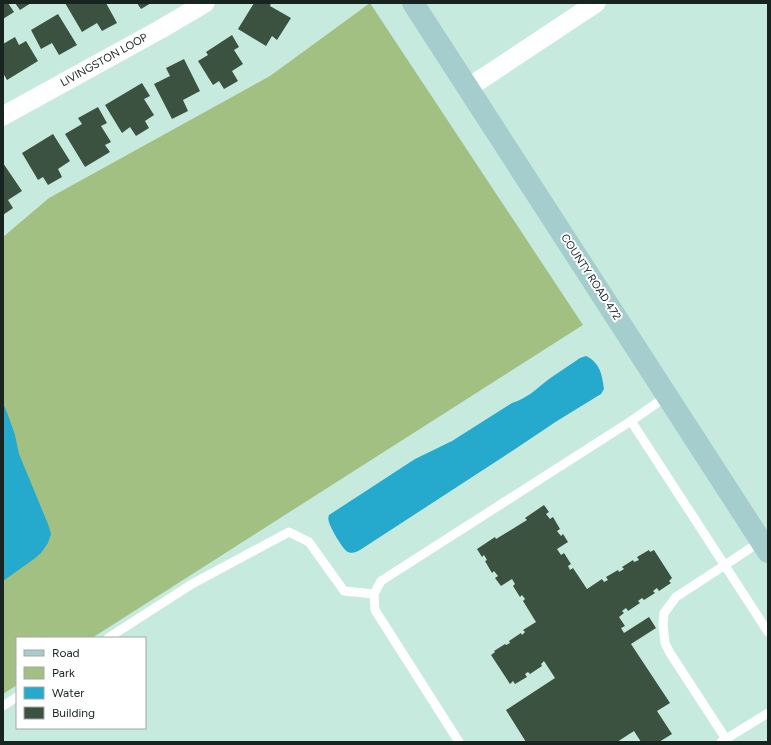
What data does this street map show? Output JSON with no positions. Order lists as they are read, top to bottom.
{
  "streets": {
    "street": ["LIVINGSTON LOOP", "COUNTY ROAD 472"]
  },
  "legend": [
    "Road",
    "Park",
    "Water",
    "Building"
  ]
}
